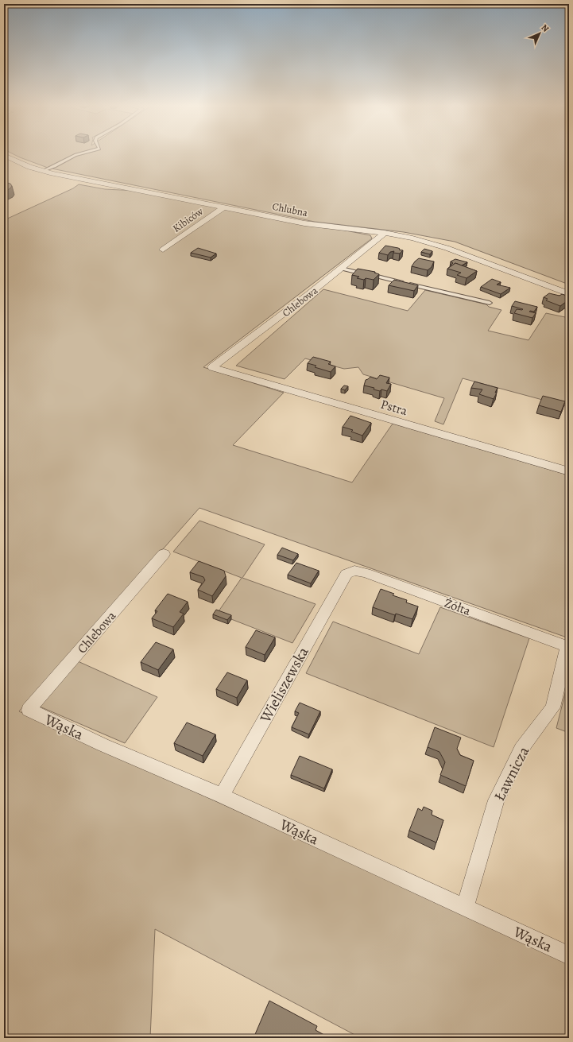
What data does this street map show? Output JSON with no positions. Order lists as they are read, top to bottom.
{
  "streets": {
    "street": [
      "Chlubna",
      "Kibiców",
      "Chlebowa",
      "Pstra",
      "Żółta",
      "Wieliszewska",
      "Wąska",
      "Ławnicza"
    ]
  },
  "crossings": [
    ["Chlubna", "Kibiców"],
    ["Chlubna", "Chlebowa"],
    ["Chlebowa", "Pstra"],
    ["Chlebowa", "Wąska"],
    ["Żółta", "Wieliszewska"],
    ["Żółta", "Ławnicza"],
    ["Wieliszewska", "Wąska"],
    ["Wąska", "Ławnicza"]
  ],
  "north": "top right"
}
